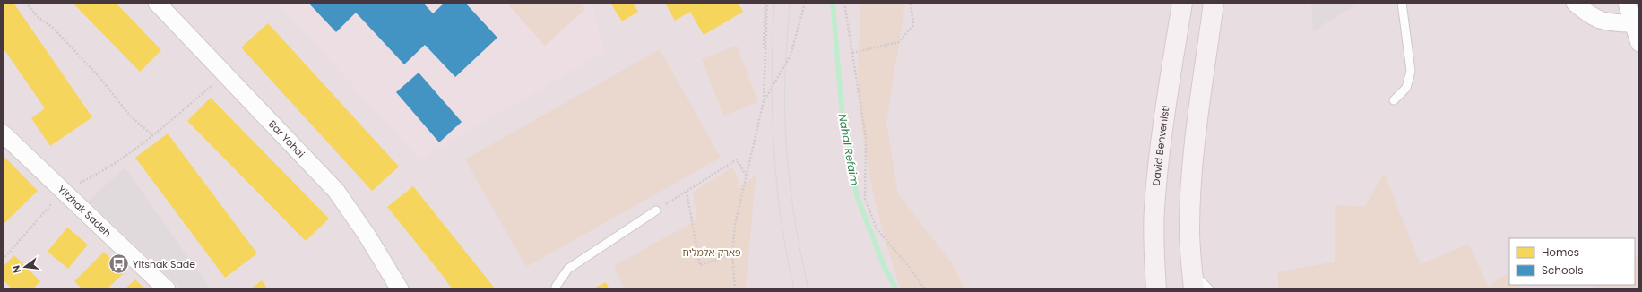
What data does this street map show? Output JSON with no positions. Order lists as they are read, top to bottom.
{
  "streets": {
    "main road": ["David Benvenisti"],
    "street": ["Bar Yohai", "Yitzhak Sadeh"]
  },
  "water": ["Nahal Refaim"],
  "parks": ["פארק אלמליח"],
  "places": {
    "bus stop": ["Yitshak Sade"]
  },
  "legend": ["Homes", "Schools"],
  "north": "left"
}
